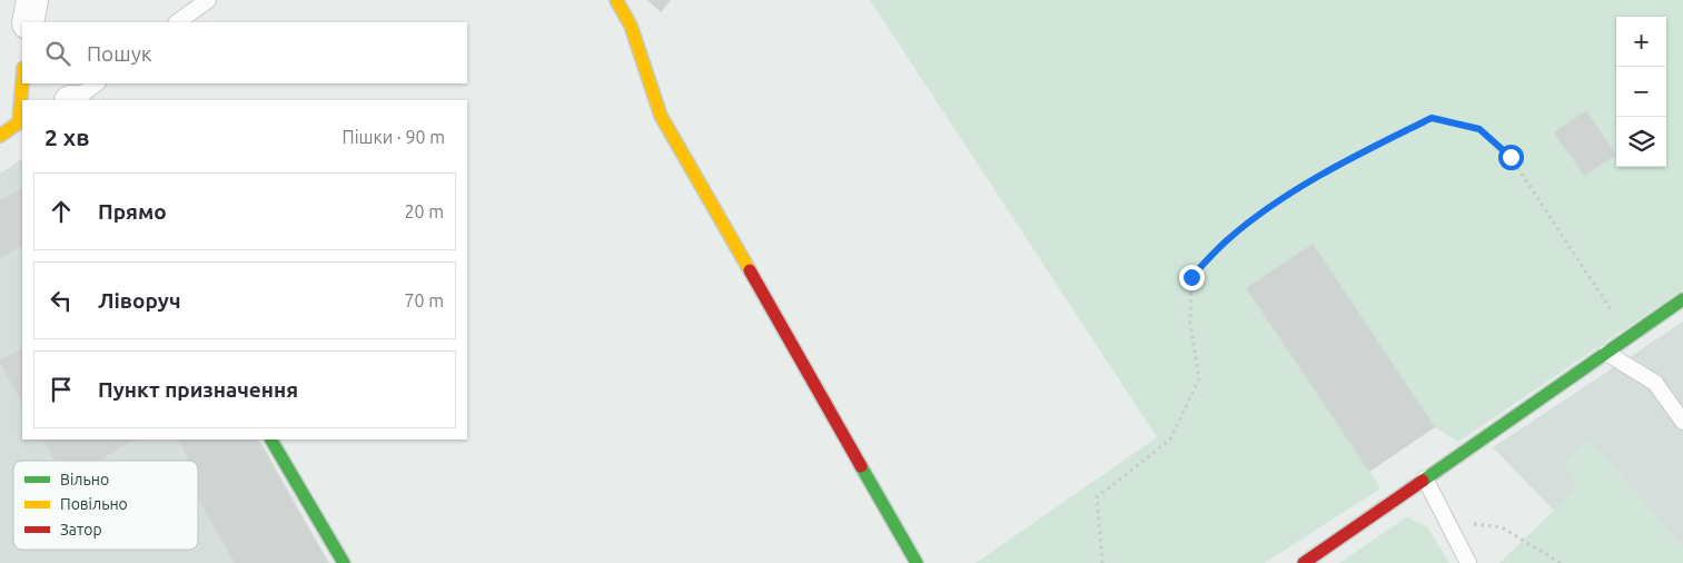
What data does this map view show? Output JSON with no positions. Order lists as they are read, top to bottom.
{
  "legend": ["Вільно", "Повільно", "Затор"],
  "page": {
    "map_buttons": ["+", "−"],
    "search": "Пошук",
    "heading": ["2 хв", "Пішки · 90 m"],
    "list": [
      ["Прямо", "20 m"],
      ["Ліворуч", "70 m"],
      "Пункт призначення"
    ]
  }
}
